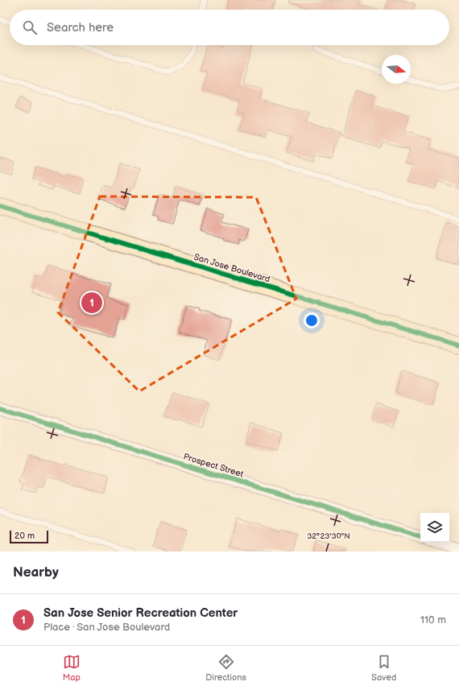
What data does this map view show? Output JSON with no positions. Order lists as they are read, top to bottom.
{
  "streets": {
    "street": ["San Jose Boulevard", "Prospect Street"]
  },
  "scale_bar": "20 m",
  "north": "right",
  "page": {
    "search": "Search here",
    "pins": "1",
    "scale": "20 m",
    "heading": "Nearby",
    "list": [
      {
        "mark": "1",
        "name": "San Jose Senior Recreation Center",
        "note": "Place · San Jose Boulevard",
        "value": "110 m"
      }
    ],
    "nav": ["Map", "Directions", "Saved"]
  },
  "coordinates": ["32°23'30\"N"]
}
